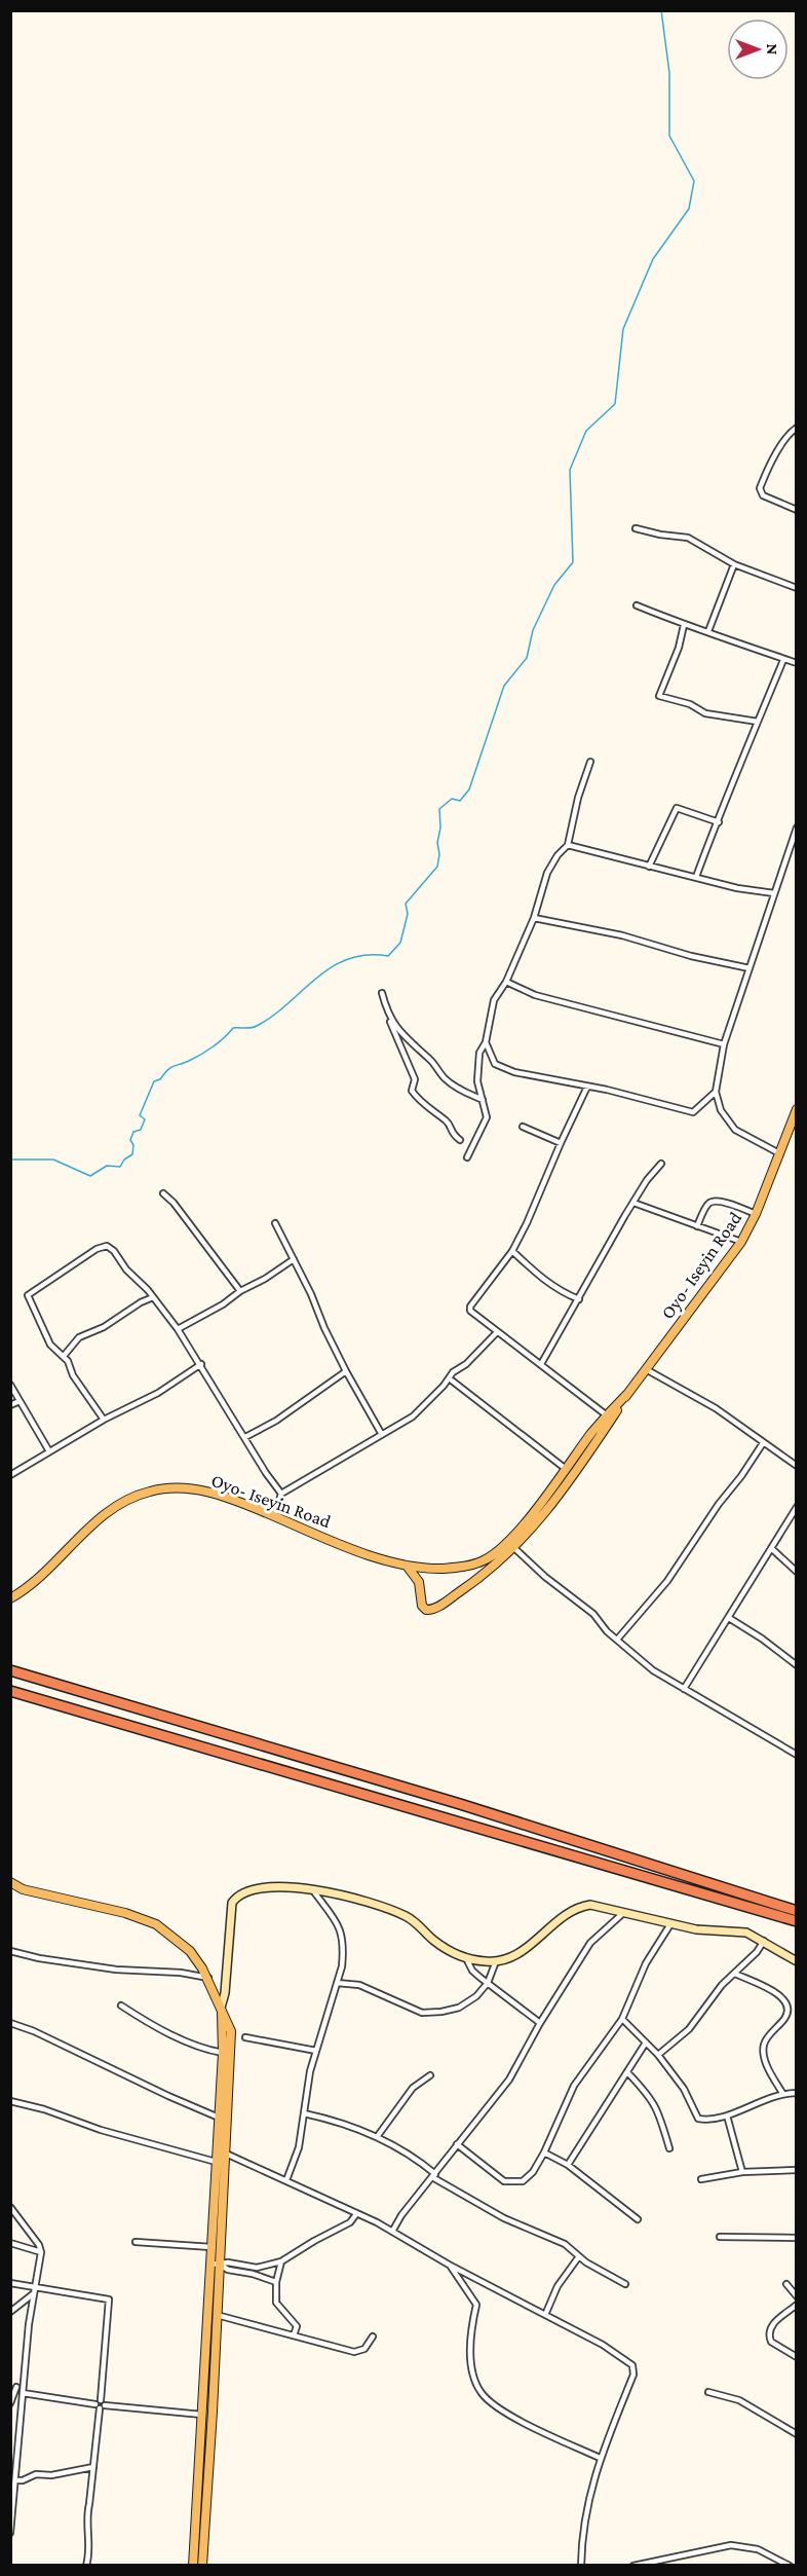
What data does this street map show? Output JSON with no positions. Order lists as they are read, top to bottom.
{
  "streets": {
    "main road": ["Oyo- Iseyin Road"]
  },
  "north": "right"
}
